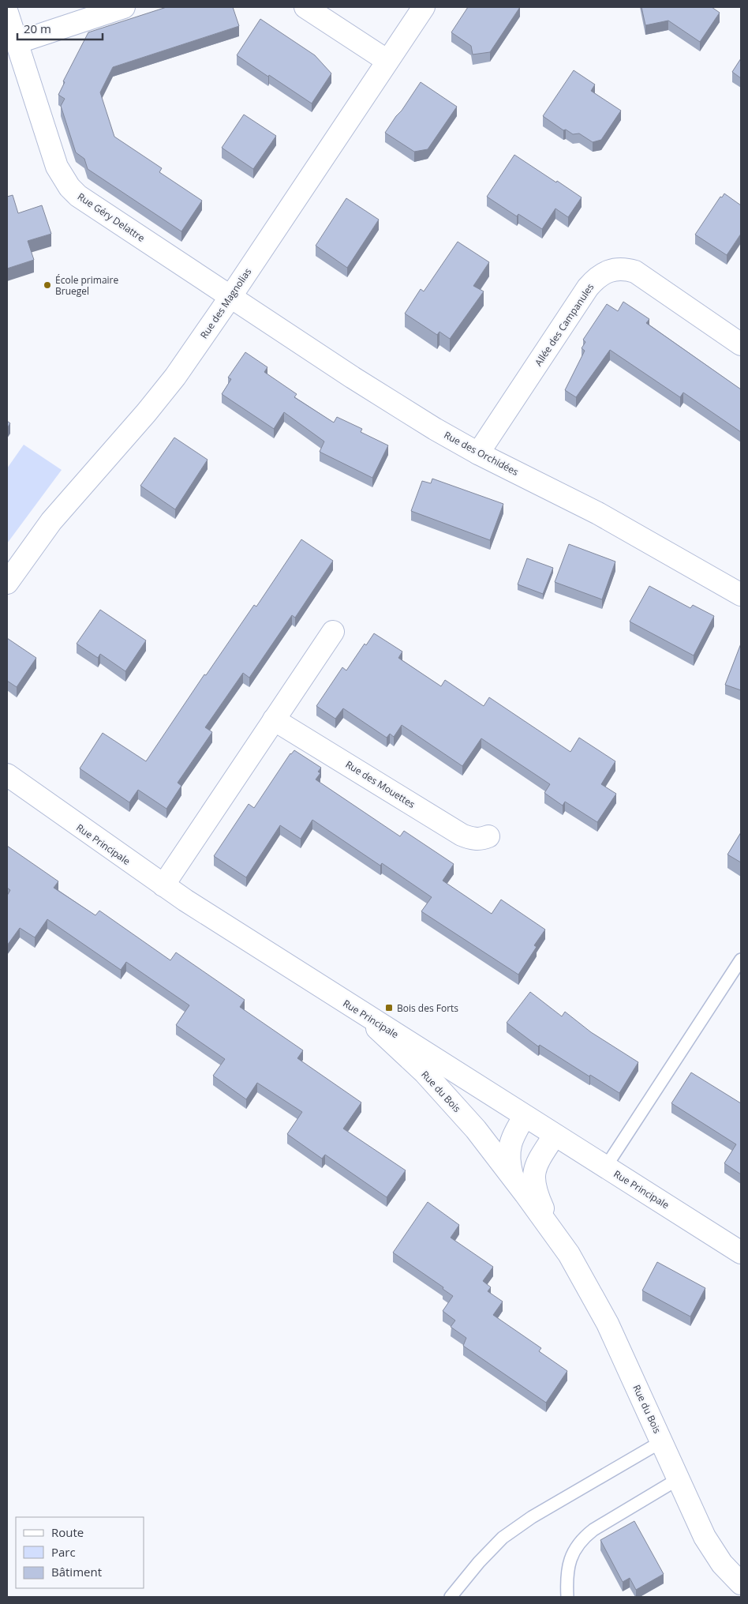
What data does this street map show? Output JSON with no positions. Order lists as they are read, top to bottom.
{
  "streets": {
    "street": [
      "Rue Géry Delattre",
      "Rue des Magnolias",
      "Allée des Campanules",
      "Rue des Orchidées",
      "Rue des Mouettes",
      "Rue Principale",
      "Rue du Bois"
    ]
  },
  "crossings": [
    ["Rue Géry Delattre", "Rue des Magnolias"],
    ["Rue Géry Delattre", "Rue des Orchidées"],
    ["Rue des Magnolias", "Rue des Orchidées"],
    ["Allée des Campanules", "Rue des Orchidées"],
    ["Rue Principale", "Rue du Bois"]
  ],
  "places": {
    "other": ["École primaire Bruegel"],
    "transit": ["Bois des Forts"]
  },
  "legend": ["Route", "Parc", "Bâtiment"],
  "scale_bar": "20 m"
}
